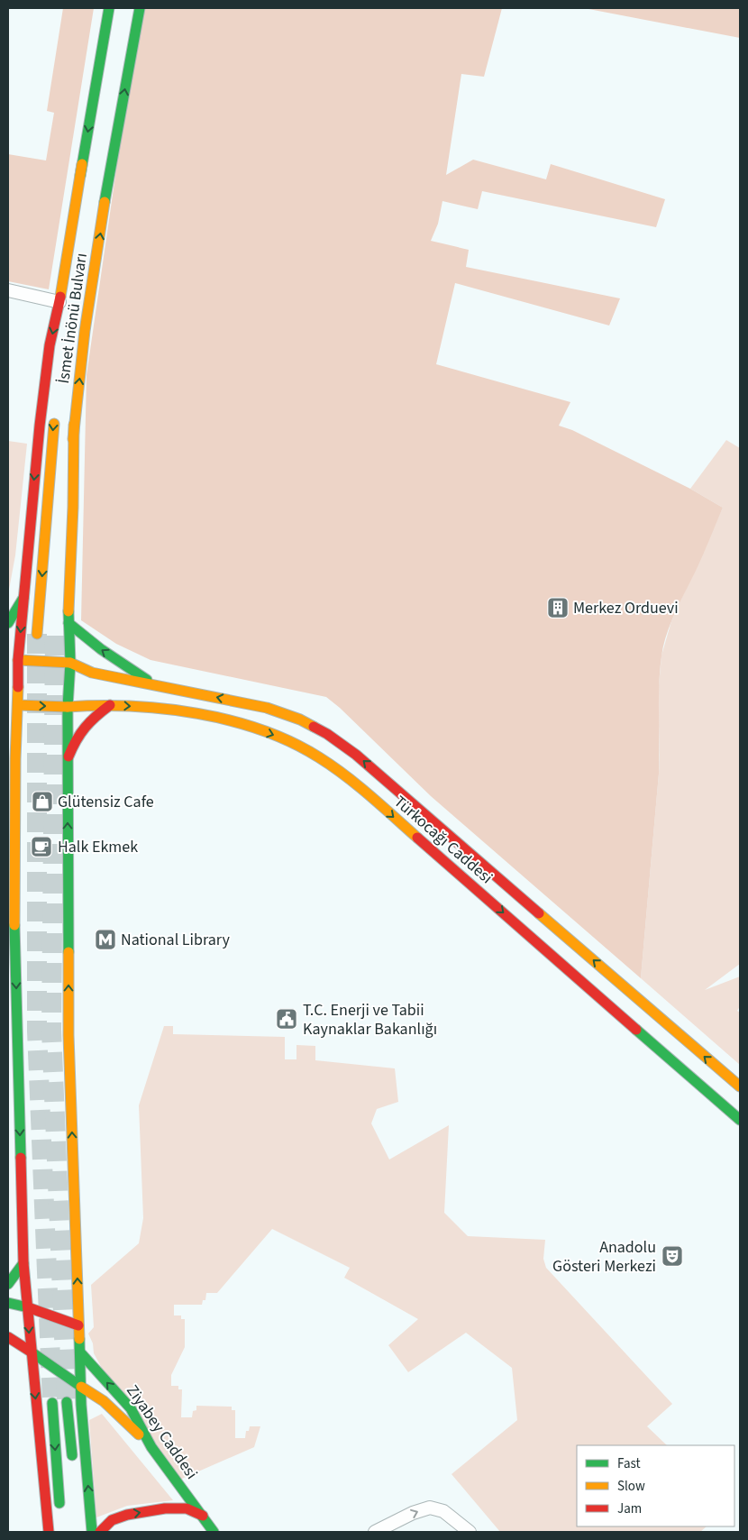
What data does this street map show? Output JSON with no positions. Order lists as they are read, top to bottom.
{
  "streets": {
    "main road": ["İsmet İnönü Bulvarı", "Türkocağı Caddesi", "Ziyabey Caddesi"]
  },
  "places": {
    "building": ["Merkez Orduevi"],
    "shop": ["Glütensiz Cafe"],
    "cafe": ["Halk Ekmek"],
    "metro station": ["National Library"],
    "public building": ["T.C. Enerji ve Tabii Kaynaklar Bakanlığı"],
    "theatre": ["Anadolu Gösteri Merkezi"]
  },
  "legend": ["Fast", "Slow", "Jam"]
}
